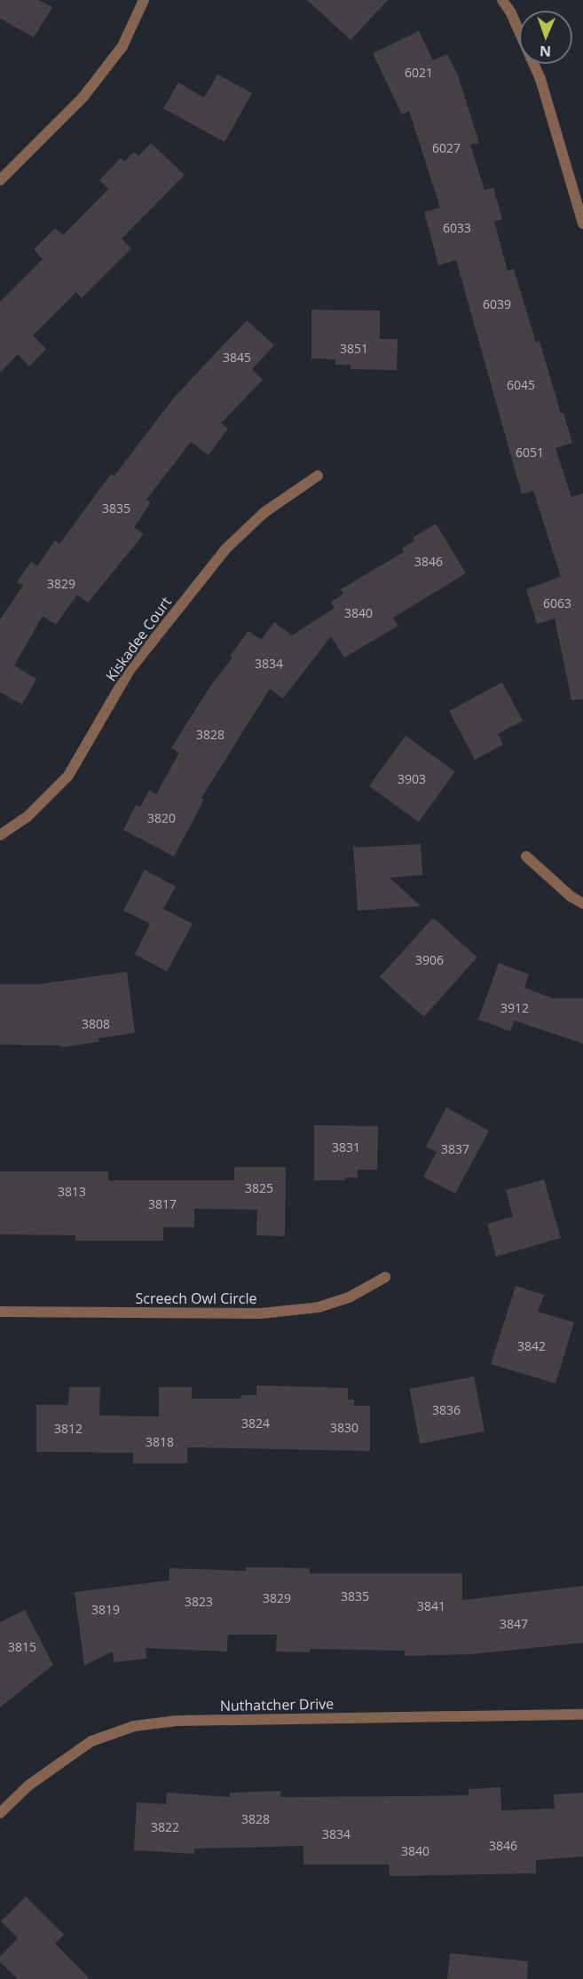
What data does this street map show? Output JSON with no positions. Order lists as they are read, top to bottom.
{
  "streets": {
    "street": ["Kiskadee Court", "Screech Owl Circle", "Nuthatcher Drive"]
  },
  "house_numbers": [
    "6021",
    "6027",
    "6033",
    "6039",
    "3851",
    "3845",
    "6045",
    "6051",
    "3835",
    "3846",
    "3829",
    "6063",
    "3840",
    "3834",
    "3828",
    "3903",
    "3820",
    "3906",
    "3912",
    "3808",
    "3831",
    "3837",
    "3825",
    "3813",
    "3817",
    "3842",
    "3836",
    "3824",
    "3830",
    "3812",
    "3818",
    "3835",
    "3829",
    "3823",
    "3841",
    "3819",
    "3847",
    "3815",
    "3828",
    "3822",
    "3834",
    "3846",
    "3840"
  ],
  "north": "bottom"
}
